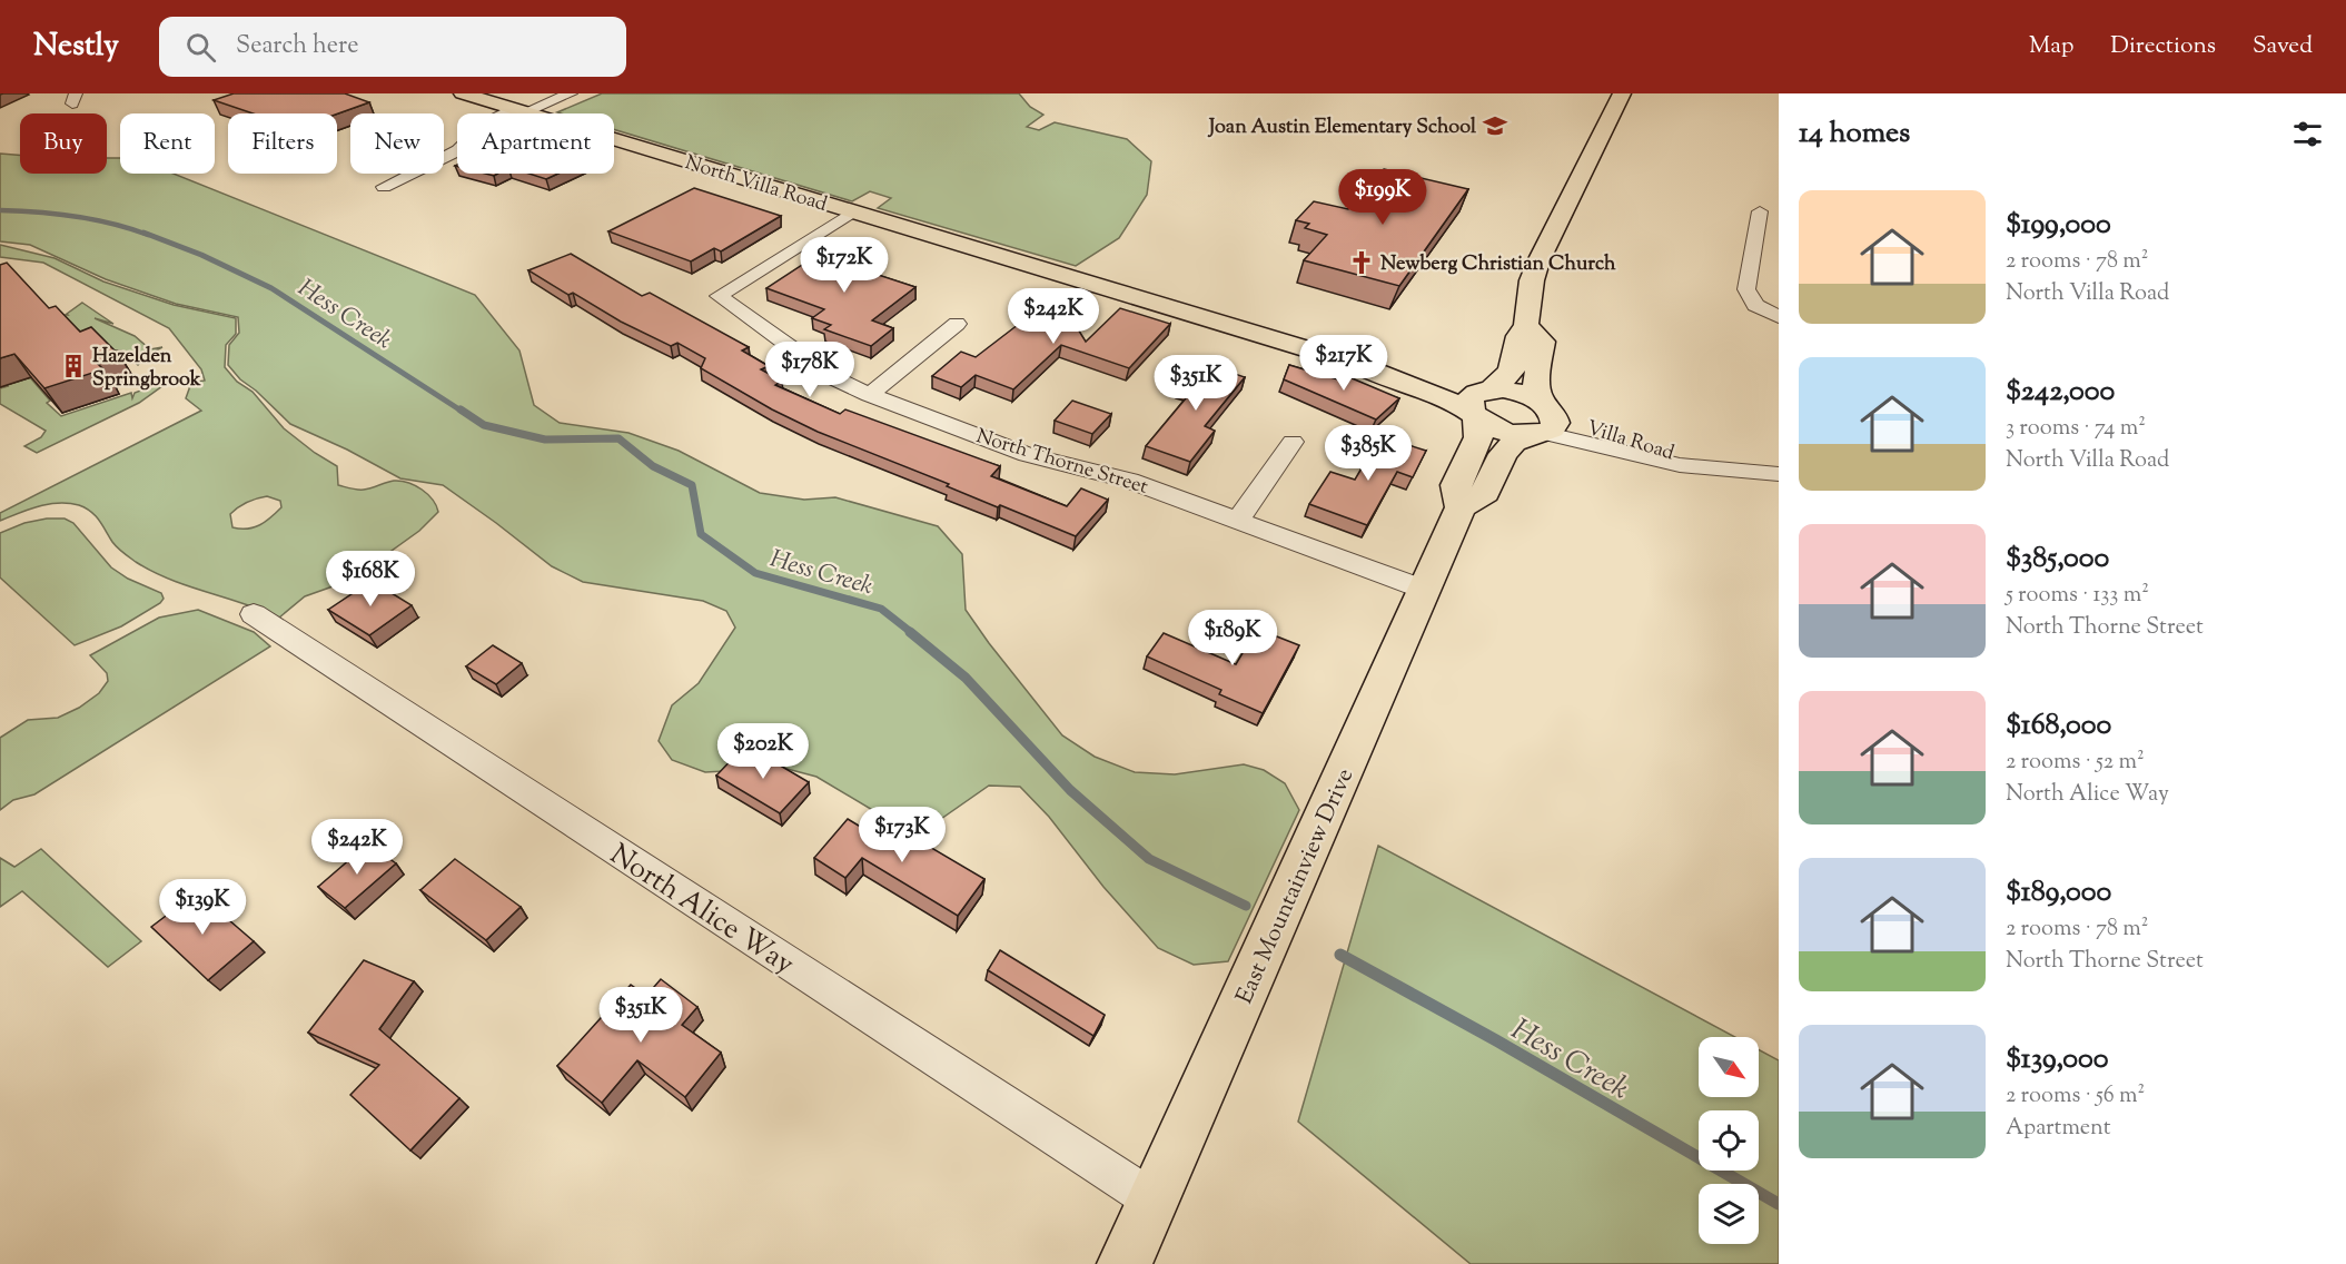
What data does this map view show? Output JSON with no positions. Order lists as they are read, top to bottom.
{
  "streets": {
    "main road": ["North Villa Road", "East Mountainview Drive"],
    "street": ["Villa Road", "North Thorne Street", "North Alice Way"]
  },
  "crossings": [
    ["North Villa Road", "Villa Road"],
    ["North Villa Road", "North Thorne Street"],
    ["North Villa Road", "East Mountainview Drive"],
    ["North Thorne Street", "East Mountainview Drive"],
    ["East Mountainview Drive", "North Alice Way"]
  ],
  "water": ["Hess Creek"],
  "places": {
    "school or university": ["Joan Austin Elementary School"],
    "church": ["Newberg Christian Church"],
    "building": ["Hazelden Springbrook"]
  },
  "north": "bottom right",
  "page": {
    "header": "Nestly",
    "search": "Search here",
    "nav": ["Map", "Directions", "Saved"],
    "heading": "14 homes",
    "chip": [
      "Buy",
      "Rent",
      "Filters",
      "New",
      "Apartment"
    ],
    "price": [
      "$199K",
      "$172K",
      "$242K",
      "$217K",
      "$178K",
      "$351K",
      "$385K",
      "$168K",
      "$189K",
      "$202K",
      "$173K",
      "$242K",
      "$139K",
      "$351K"
    ],
    "list": [
      {
        "name": "$199,000",
        "note": "2 rooms · 78 m² · North Villa Road"
      },
      {
        "name": "$242,000",
        "note": "3 rooms · 74 m² · North Villa Road"
      },
      {
        "name": "$385,000",
        "note": "5 rooms · 133 m² · North Thorne Street"
      },
      {
        "name": "$168,000",
        "note": "2 rooms · 52 m² · North Alice Way"
      },
      {
        "name": "$189,000",
        "note": "2 rooms · 78 m² · North Thorne Street"
      },
      {
        "name": "$139,000",
        "note": "2 rooms · 56 m² · Apartment"
      }
    ]
  }
}
